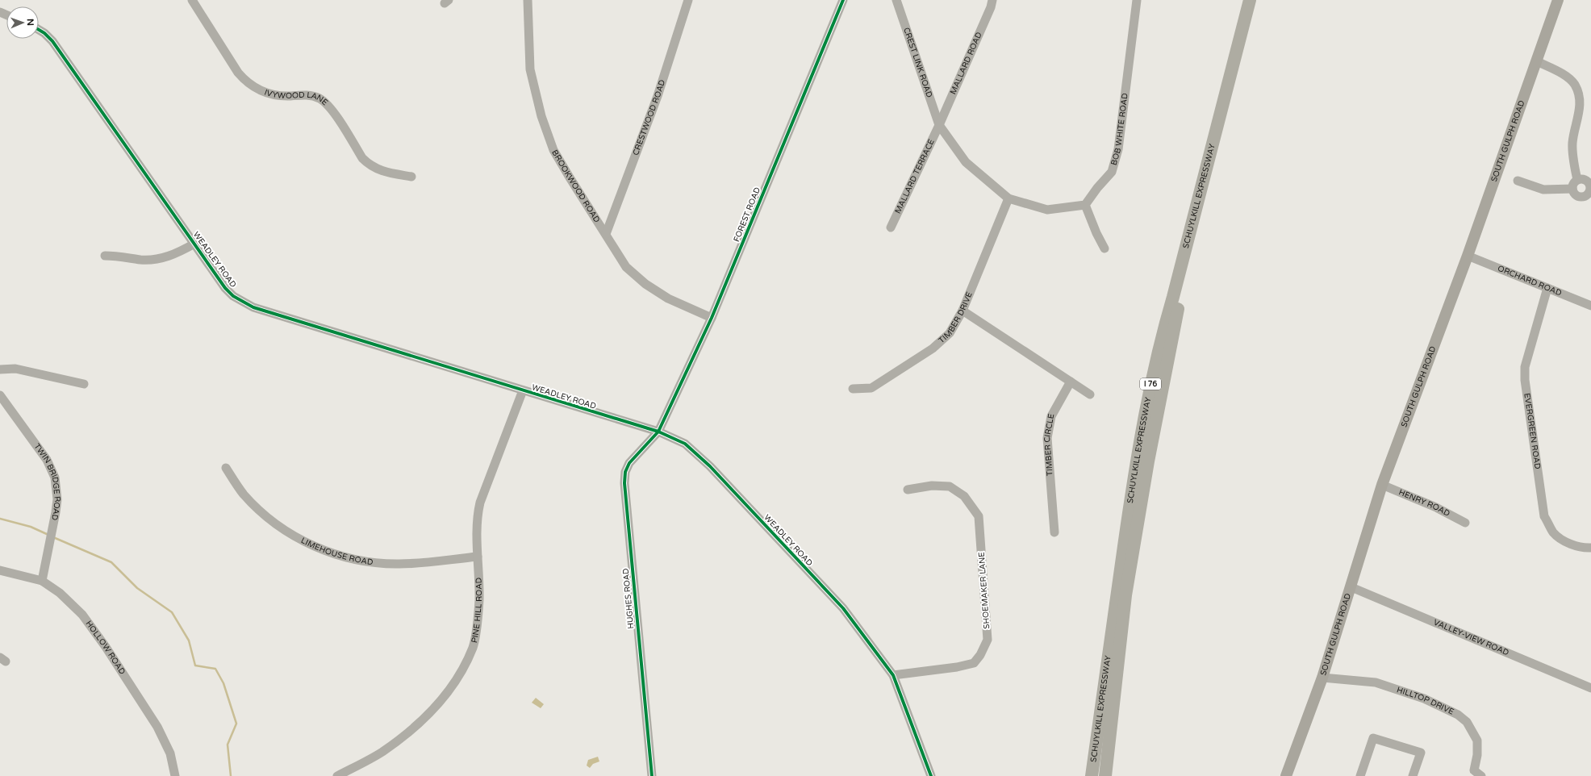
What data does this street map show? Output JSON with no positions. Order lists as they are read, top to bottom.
{
  "streets": {
    "highway": ["SCHUYLKILL EXPRESSWAY", "I 76"],
    "main road": ["SOUTH GULPH ROAD"],
    "street": [
      "CREST LINK ROAD",
      "MALLARD ROAD",
      "IVYWOOD LANE",
      "CRESTWOOD ROAD",
      "BOB WHITE ROAD",
      "MALLARD TERRACE",
      "BROOKWOOD ROAD",
      "FOREST ROAD",
      "WEADLEY ROAD",
      "ORCHARD ROAD",
      "TIMBER DRIVE",
      "EVERGREEN ROAD",
      "TIMBER CIRCLE",
      "TWIN BRIDGE ROAD",
      "HENRY ROAD",
      "LIMEHOUSE ROAD",
      "SHOEMAKER LANE",
      "HUGHES ROAD",
      "PINE HILL ROAD",
      "VALLEY-VIEW ROAD",
      "HOLLOW ROAD",
      "HILLTOP DRIVE"
    ]
  },
  "crossings": [
    ["CREST LINK ROAD", "MALLARD ROAD"],
    ["CREST LINK ROAD", "MALLARD TERRACE"],
    ["MALLARD ROAD", "MALLARD TERRACE"],
    ["CRESTWOOD ROAD", "BROOKWOOD ROAD"],
    ["SOUTH GULPH ROAD", "ORCHARD ROAD"],
    ["SOUTH GULPH ROAD", "HENRY ROAD"],
    ["SOUTH GULPH ROAD", "VALLEY-VIEW ROAD"],
    ["SOUTH GULPH ROAD", "HILLTOP DRIVE"],
    ["BROOKWOOD ROAD", "FOREST ROAD"],
    ["FOREST ROAD", "WEADLEY ROAD"],
    ["FOREST ROAD", "HUGHES ROAD"],
    ["WEADLEY ROAD", "SHOEMAKER LANE"],
    ["WEADLEY ROAD", "HUGHES ROAD"],
    ["WEADLEY ROAD", "PINE HILL ROAD"],
    ["ORCHARD ROAD", "EVERGREEN ROAD"],
    ["TWIN BRIDGE ROAD", "HOLLOW ROAD"],
    ["LIMEHOUSE ROAD", "PINE HILL ROAD"]
  ],
  "north": "right"
}
